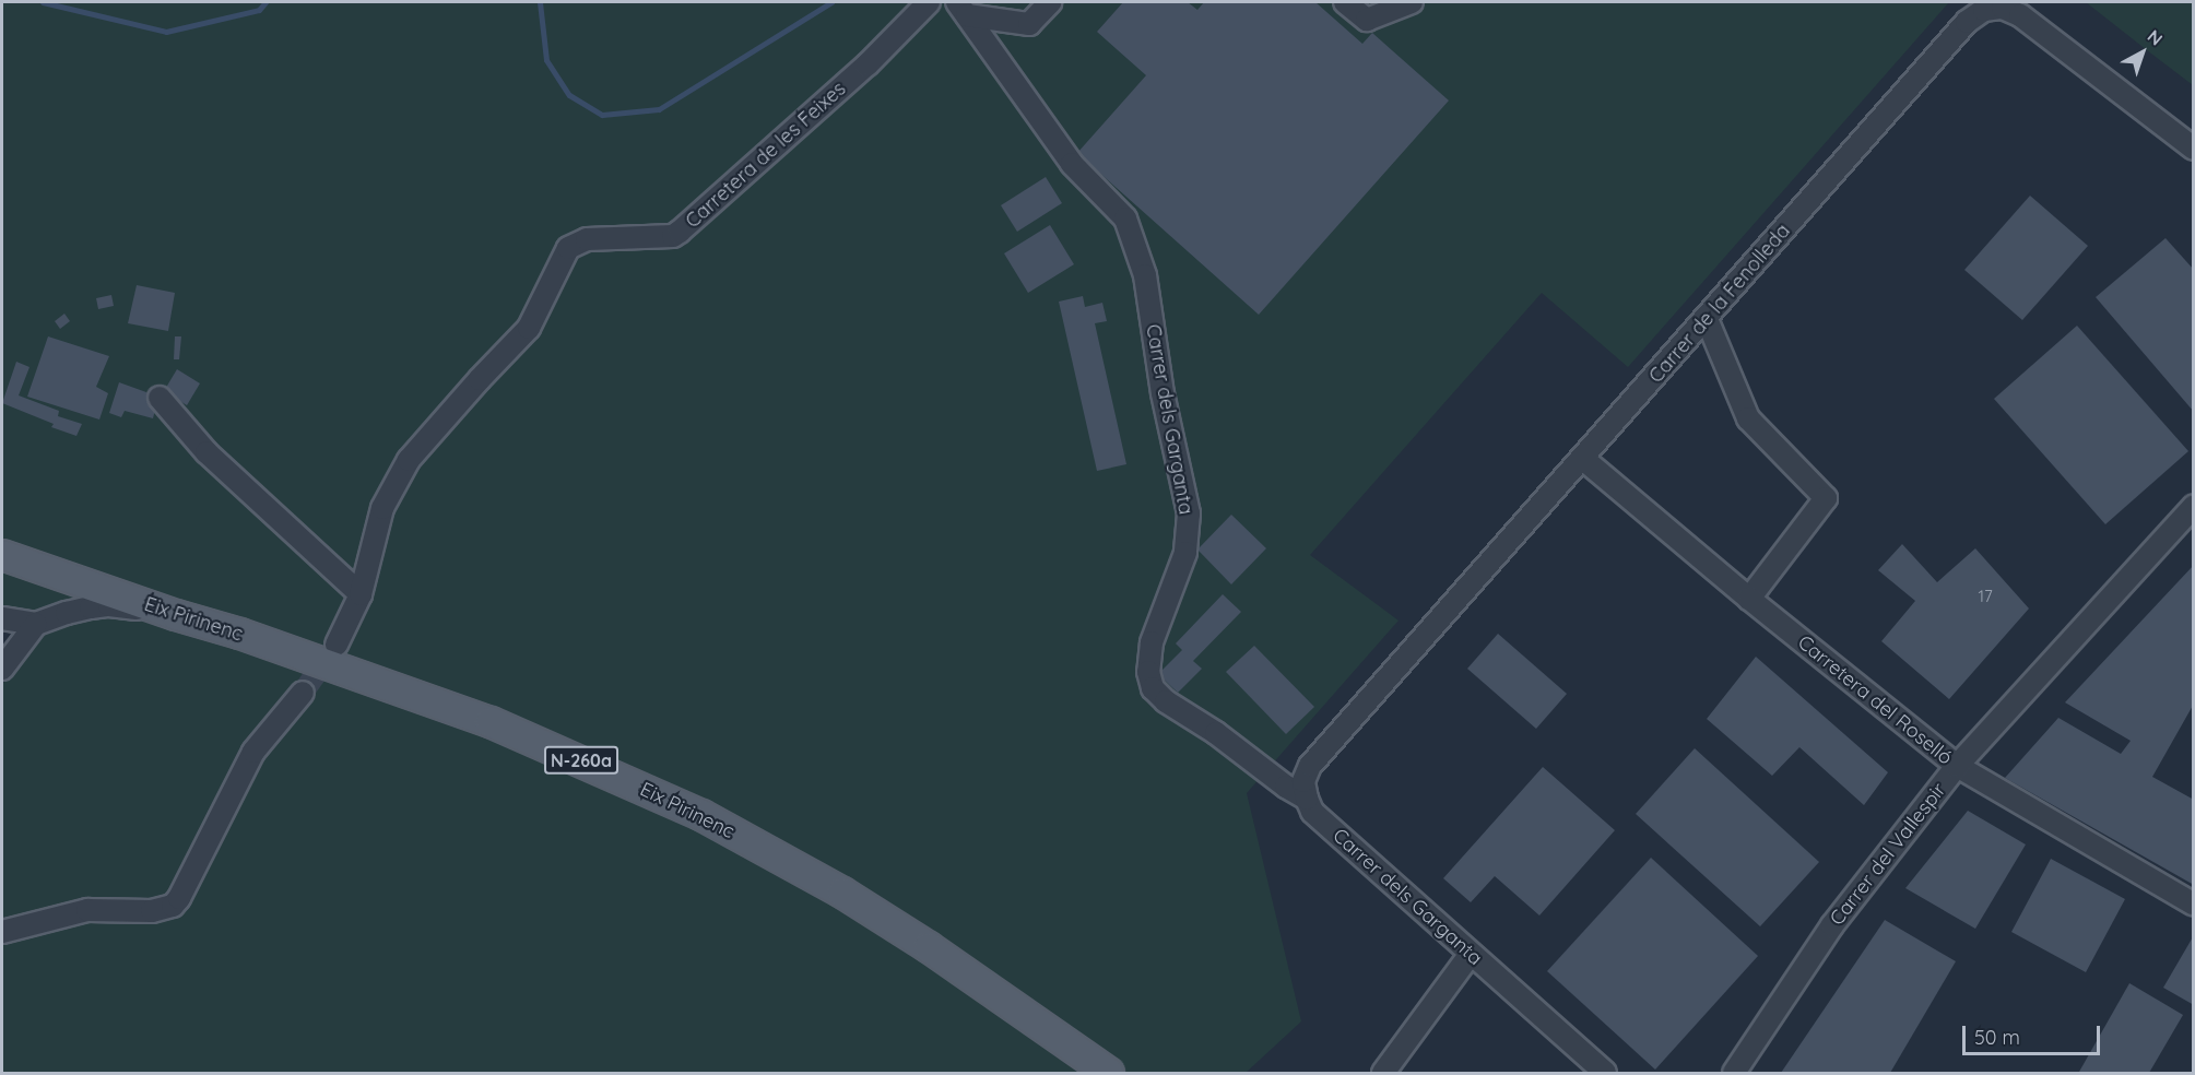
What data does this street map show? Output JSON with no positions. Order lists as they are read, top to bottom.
{
  "streets": {
    "main road": ["Eix Pirinenc", "N-260a"],
    "street": [
      "Carretera de les Feixes",
      "Carrer de la Fenolleda",
      "Carrer dels Garganta",
      "Carretera del Roselló",
      "Carrer del Vallespir"
    ]
  },
  "crossings": [
    ["Carrer de la Fenolleda", "Carrer dels Garganta"],
    ["Carrer de la Fenolleda", "Carretera del Roselló"],
    ["Carretera del Roselló", "Carrer del Vallespir"]
  ],
  "house_numbers": ["17"],
  "scale_bar": "50 m",
  "north": "top right"
}
